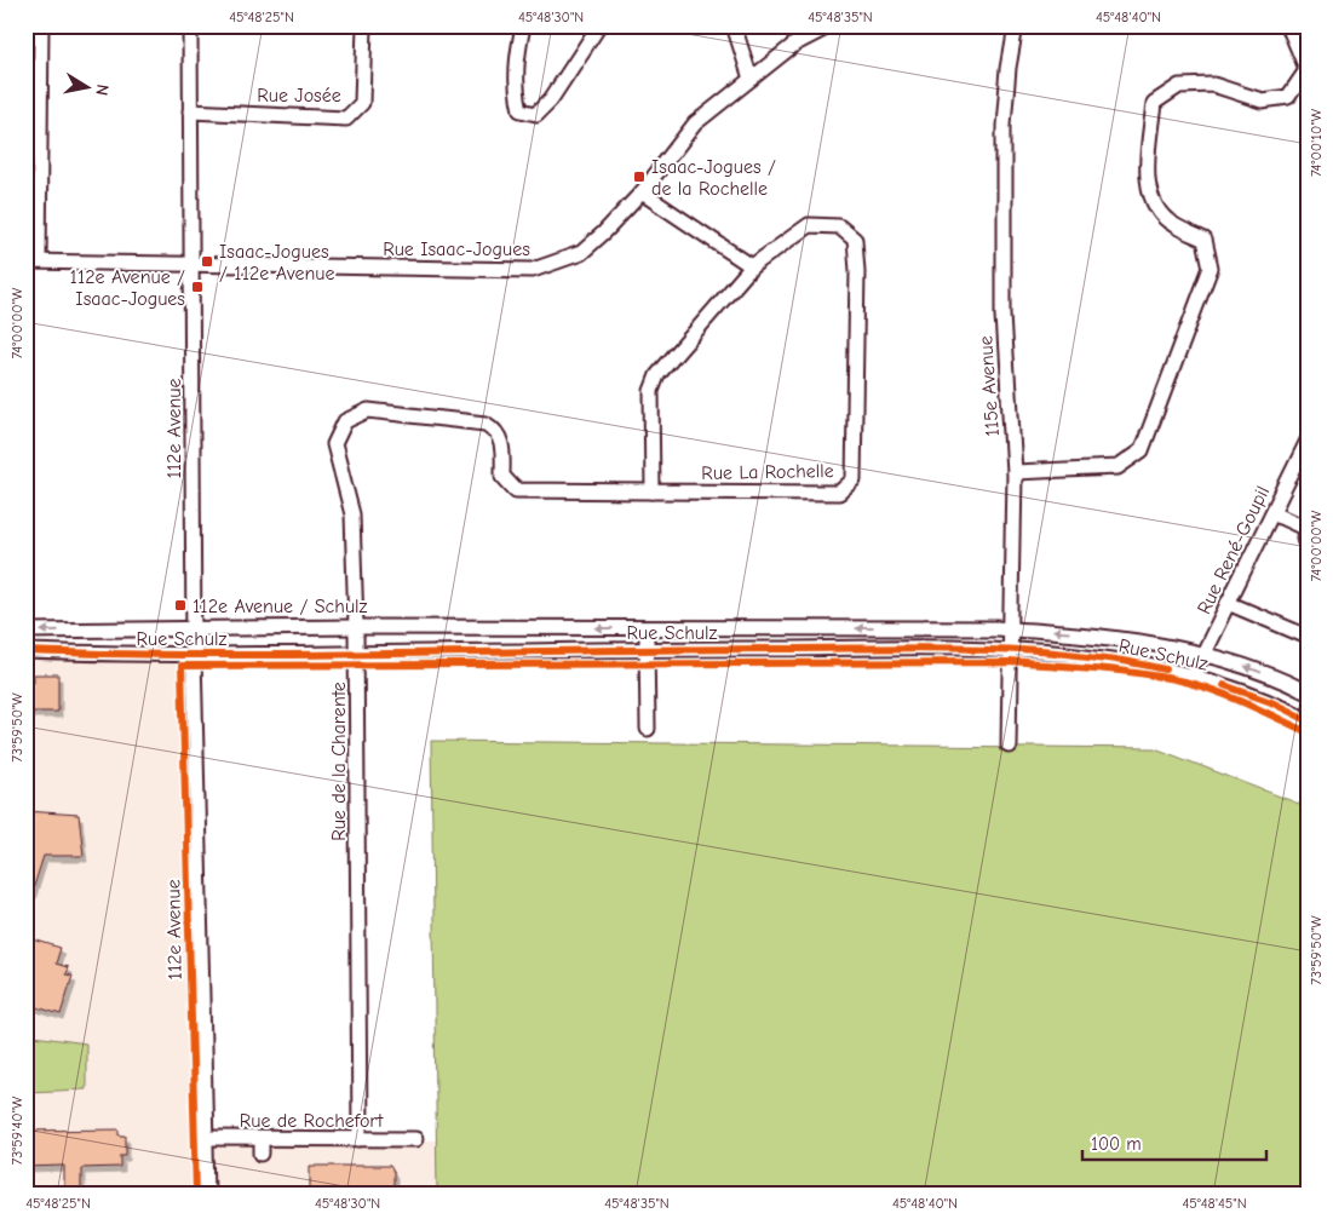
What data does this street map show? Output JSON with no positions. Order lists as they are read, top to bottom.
{
  "streets": {
    "street": [
      "Rue Josée",
      "Rue Isaac-Jogues",
      "115e Avenue",
      "112e Avenue",
      "Rue La Rochelle",
      "Rue René-Goupil",
      "Rue Schulz",
      "Rue de la Charente",
      "Rue de Rochefort"
    ]
  },
  "crossings": [
    ["Rue Josée", "112e Avenue"],
    ["Rue Isaac-Jogues", "112e Avenue"],
    ["115e Avenue", "Rue Schulz"],
    ["112e Avenue", "Rue Schulz"],
    ["112e Avenue", "Rue de Rochefort"],
    ["Rue La Rochelle", "Rue de la Charente"],
    ["Rue René-Goupil", "Rue Schulz"],
    ["Rue Schulz", "Rue de la Charente"],
    ["Rue de la Charente", "Rue de Rochefort"]
  ],
  "places": {
    "transit": [
      "Isaac-Jogues / de la Rochelle",
      "Isaac-Jogues / 112e Avenue",
      "112e Avenue / Isaac-Jogues",
      "112e Avenue / Schulz"
    ]
  },
  "scale_bar": "100 m",
  "north": "right",
  "coordinates": [
    "45°48'25\"N",
    "45°48'30\"N",
    "45°48'35\"N",
    "45°48'40\"N",
    "74°00'10\"W",
    "74°00'00\"W",
    "73°59'50\"W",
    "73°59'40\"W",
    "45°48'45\"N"
  ]
}
